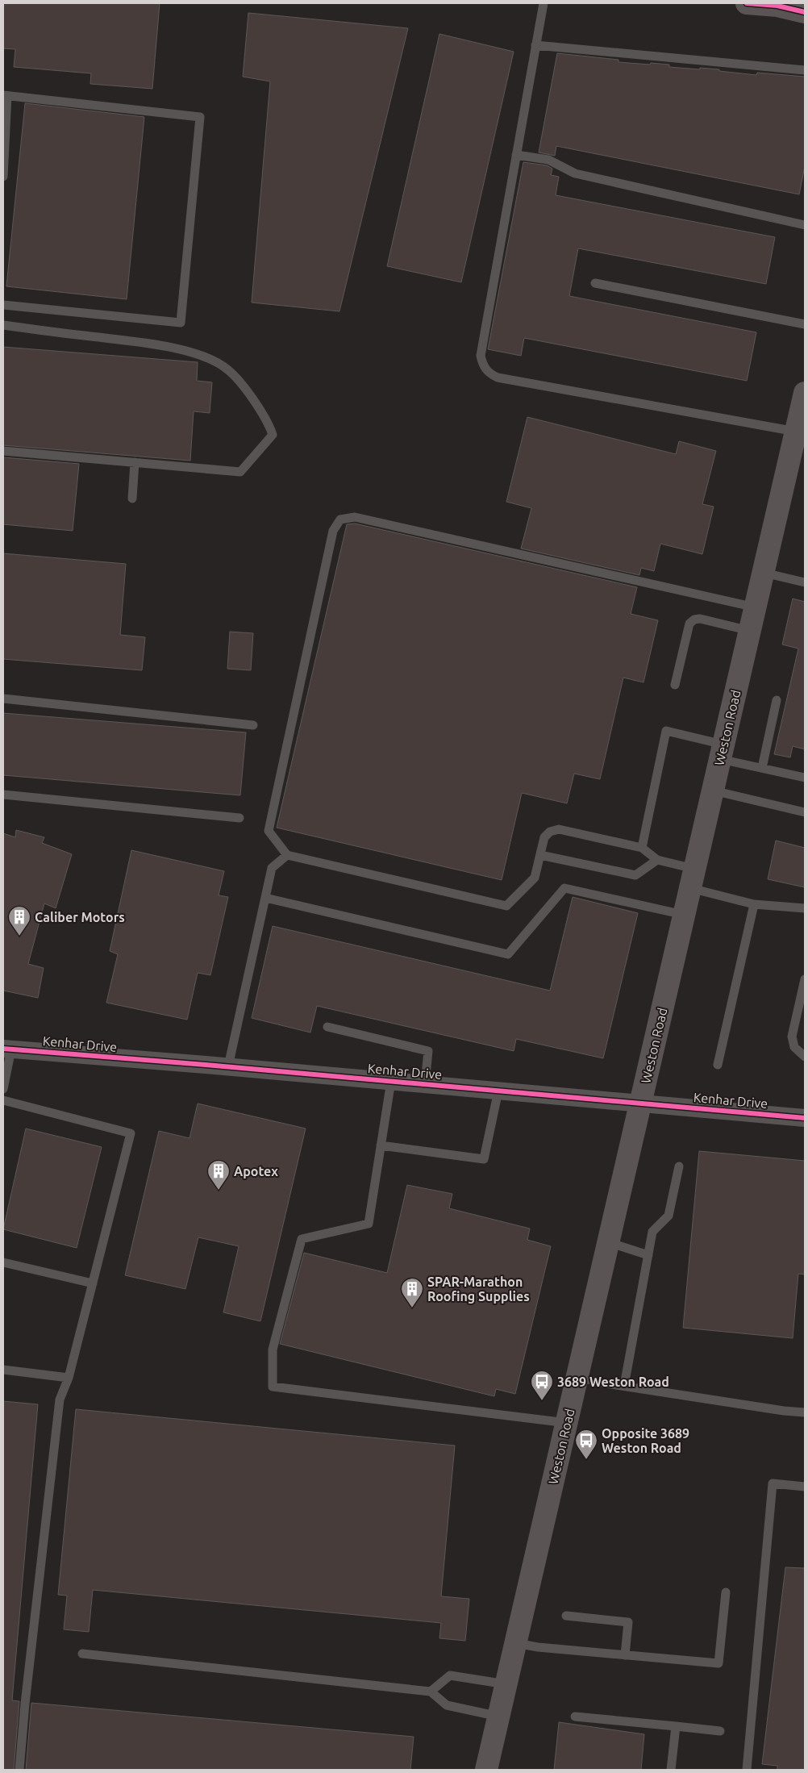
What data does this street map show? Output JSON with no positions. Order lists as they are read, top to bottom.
{
  "streets": {
    "main road": ["Weston Road"],
    "street": ["Kenhar Drive"]
  },
  "crossings": [
    ["Weston Road", "Kenhar Drive"]
  ],
  "places": {
    "building": ["Caliber Motors", "Apotex", "SPAR-Marathon Roofing Supplies"],
    "bus stop": ["3689 Weston Road", "Opposite 3689 Weston Road"]
  }
}
